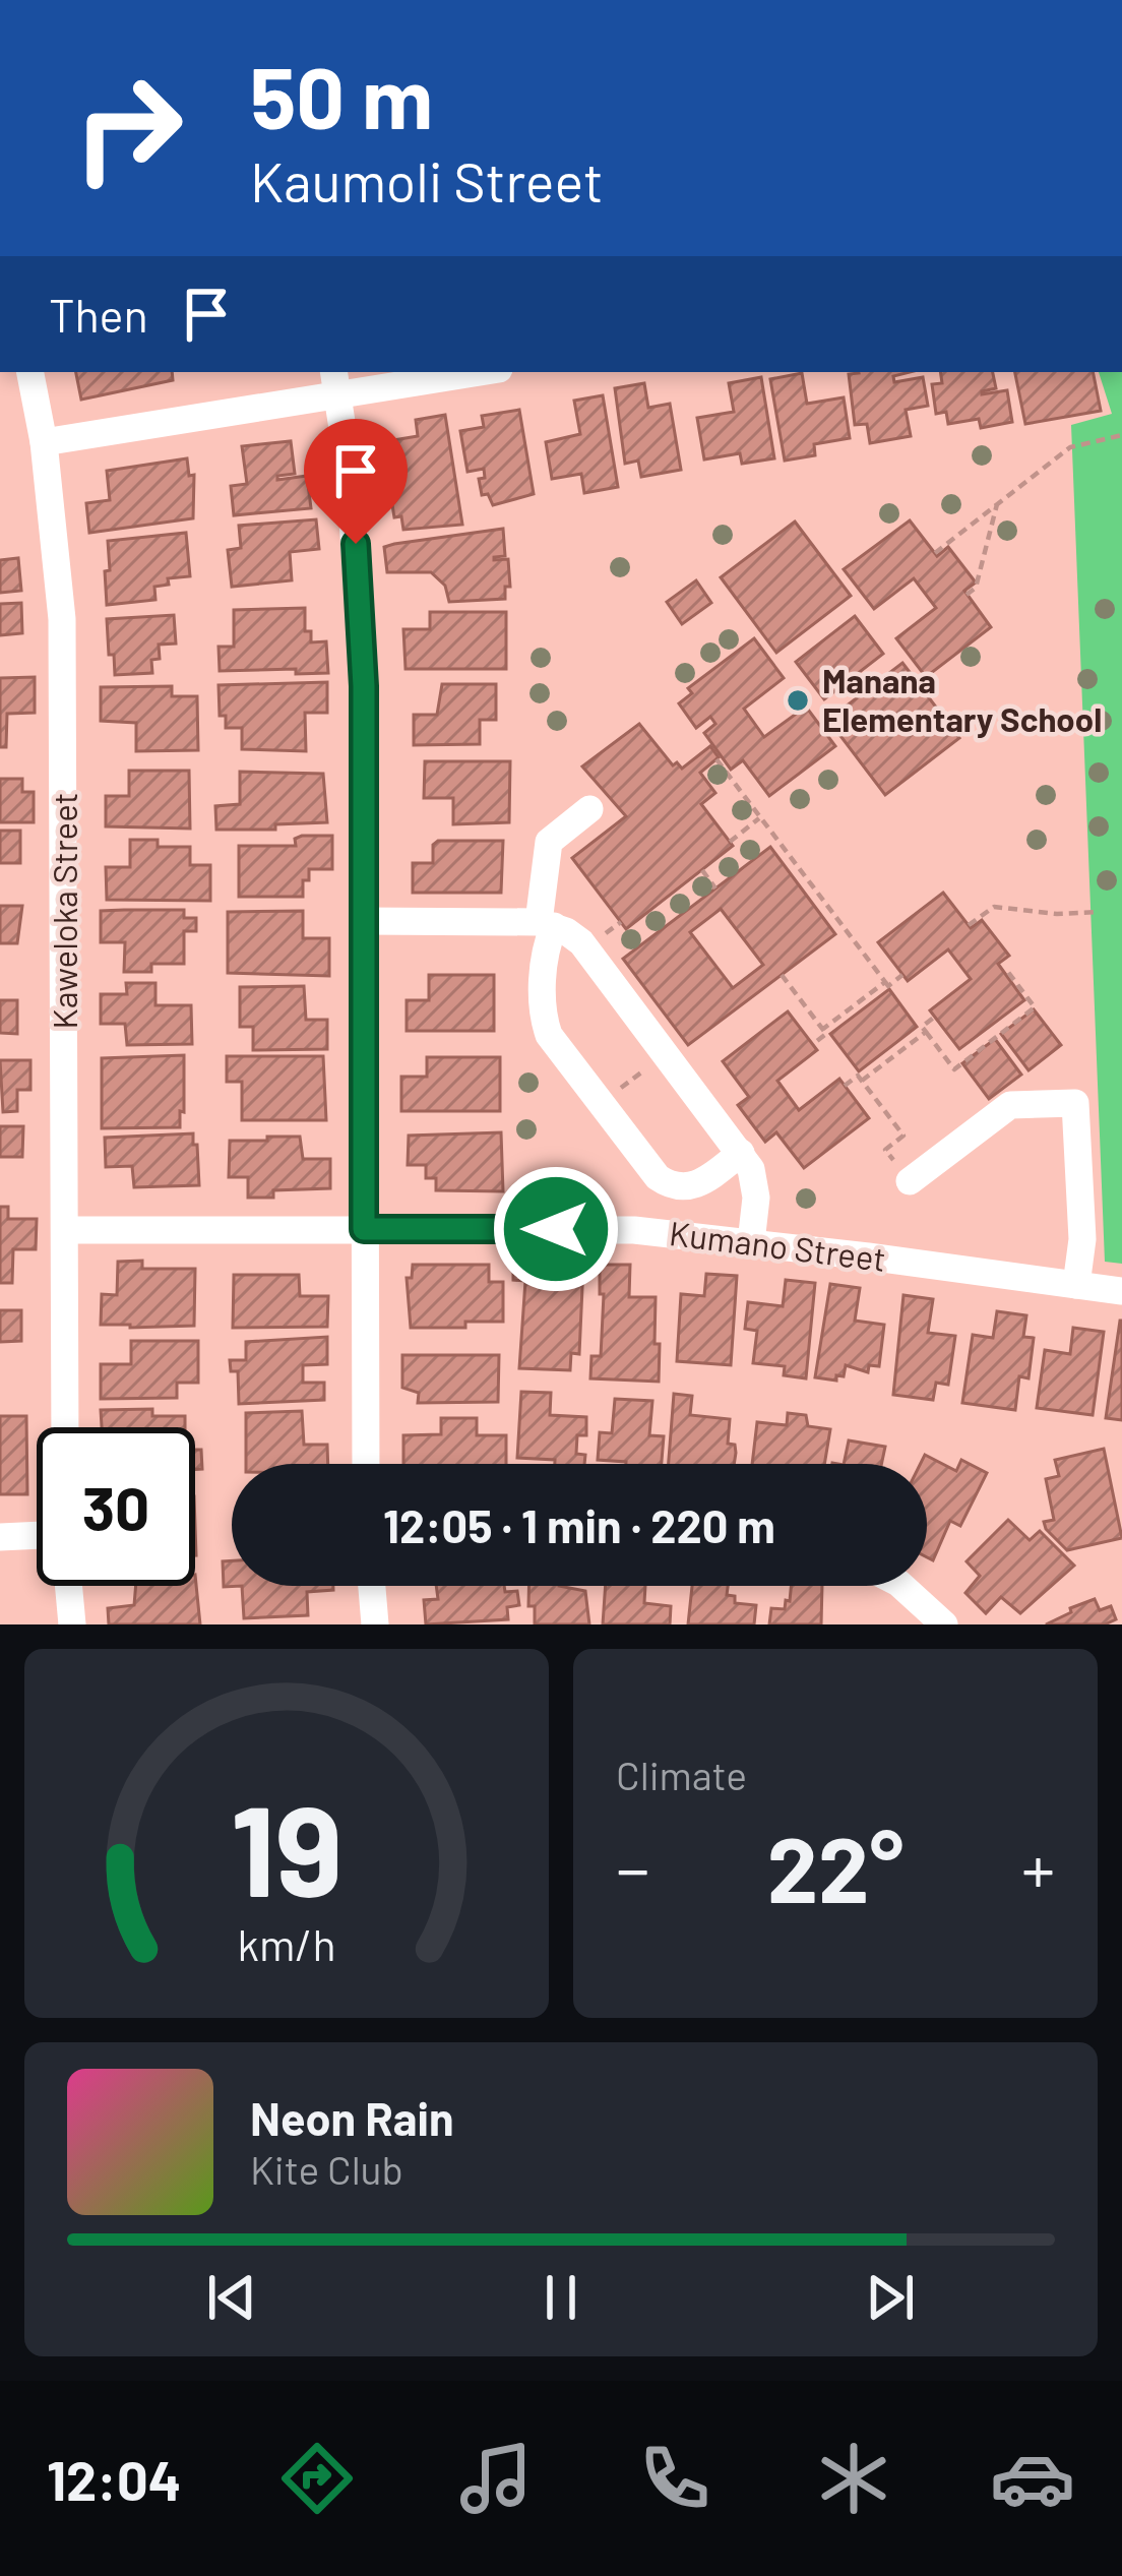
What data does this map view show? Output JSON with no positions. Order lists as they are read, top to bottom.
{
  "streets": {
    "street": ["Kaweloka Street", "Kumano Street"]
  },
  "crossings": [
    ["Kaweloka Street", "Kumano Street"]
  ],
  "places": ["Manana Elementary School"],
  "page": {
    "turn": ["50 m", "Kaumoli Street"],
    "then": "Then",
    "limit": "30",
    "trip": "12:05 · 1 min · 220 m",
    "tile": "Climate",
    "heat": ["−", "22°", "+"],
    "song": ["Neon Rain", "Kite Club"],
    "tabs": "12:04",
    "gauge": ["19", "km/h"]
  }
}
